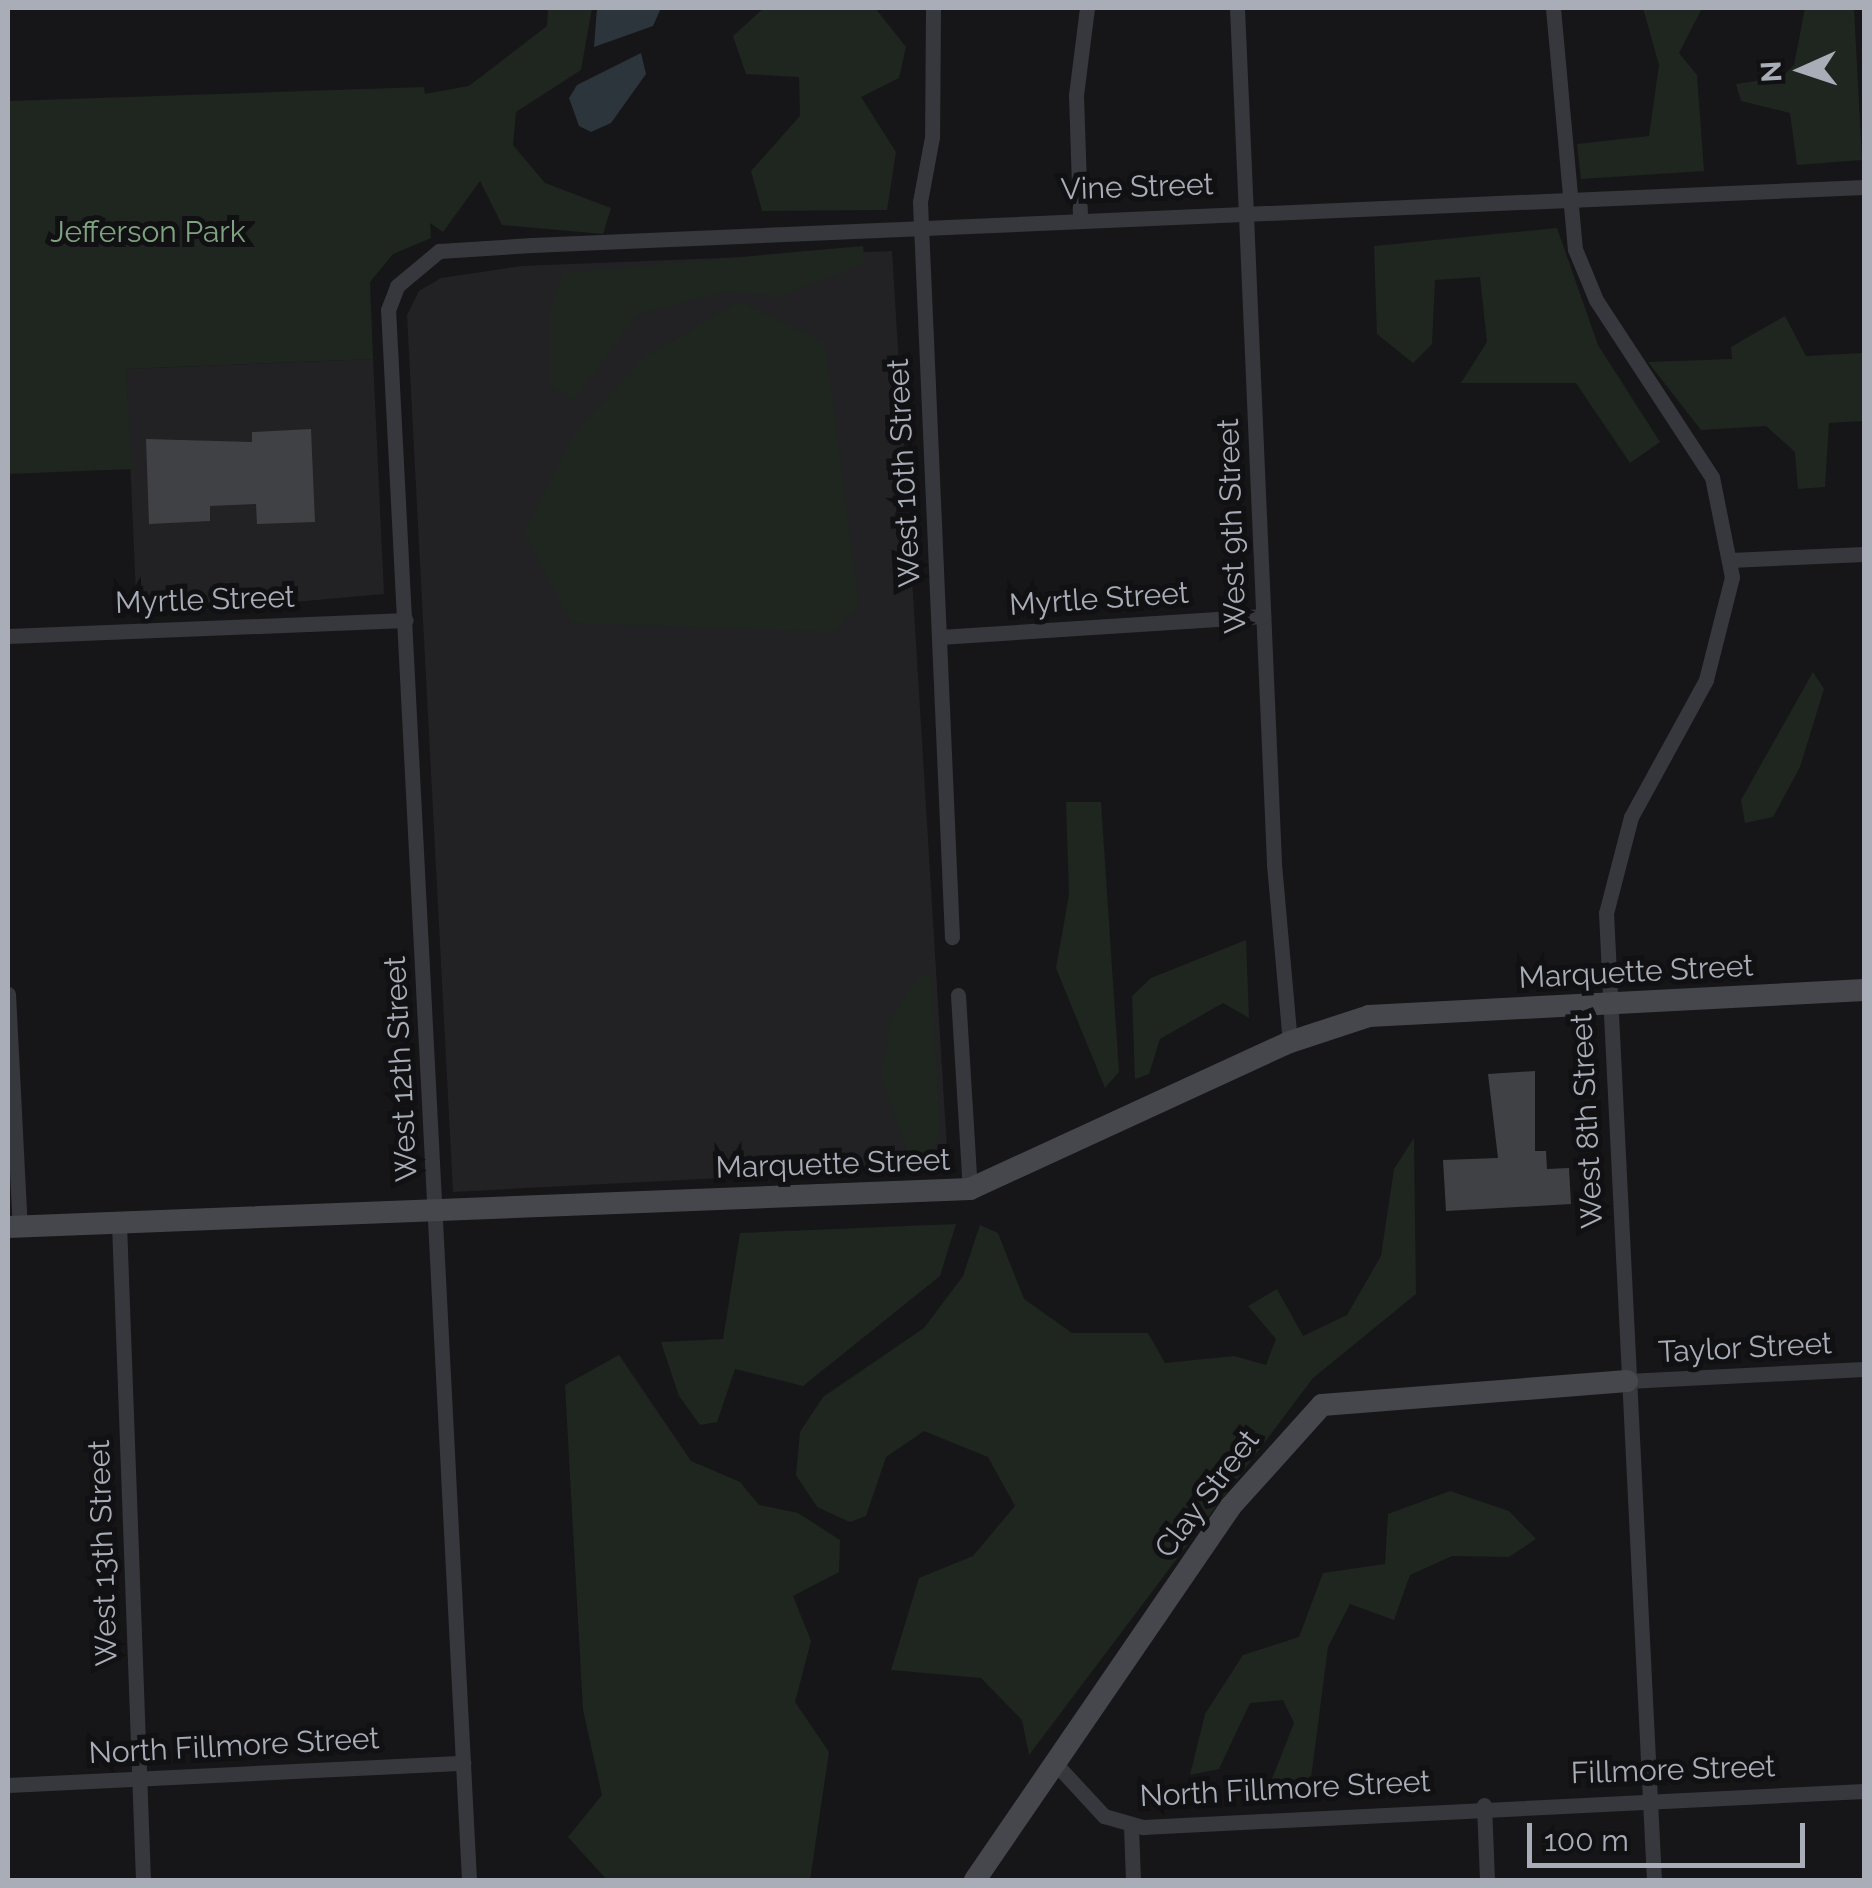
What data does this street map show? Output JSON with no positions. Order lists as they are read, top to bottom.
{
  "streets": {
    "street": [
      "Vine Street",
      "West 10th Street",
      "West 9th Street",
      "Myrtle Street",
      "Marquette Street",
      "West 12th Street",
      "West 8th Street",
      "Taylor Street",
      "Clay Street",
      "West 13th Street",
      "North Fillmore Street",
      "Fillmore Street"
    ]
  },
  "crossings": [
    ["Vine Street", "West 10th Street"],
    ["Vine Street", "West 9th Street"],
    ["Vine Street", "West 12th Street"],
    ["Vine Street", "West 8th Street"],
    ["West 10th Street", "Myrtle Street"],
    ["West 9th Street", "Myrtle Street"],
    ["West 9th Street", "Marquette Street"],
    ["Myrtle Street", "West 12th Street"],
    ["Marquette Street", "West 12th Street"],
    ["Marquette Street", "West 8th Street"],
    ["Marquette Street", "West 13th Street"],
    ["West 12th Street", "North Fillmore Street"],
    ["West 8th Street", "Taylor Street"],
    ["West 8th Street", "Clay Street"],
    ["West 8th Street", "Fillmore Street"],
    ["Taylor Street", "Clay Street"],
    ["Clay Street", "North Fillmore Street"],
    ["West 13th Street", "North Fillmore Street"],
    ["North Fillmore Street", "Fillmore Street"]
  ],
  "parks": ["Jefferson Park"],
  "scale_bar": "100 m",
  "north": "left"
}
